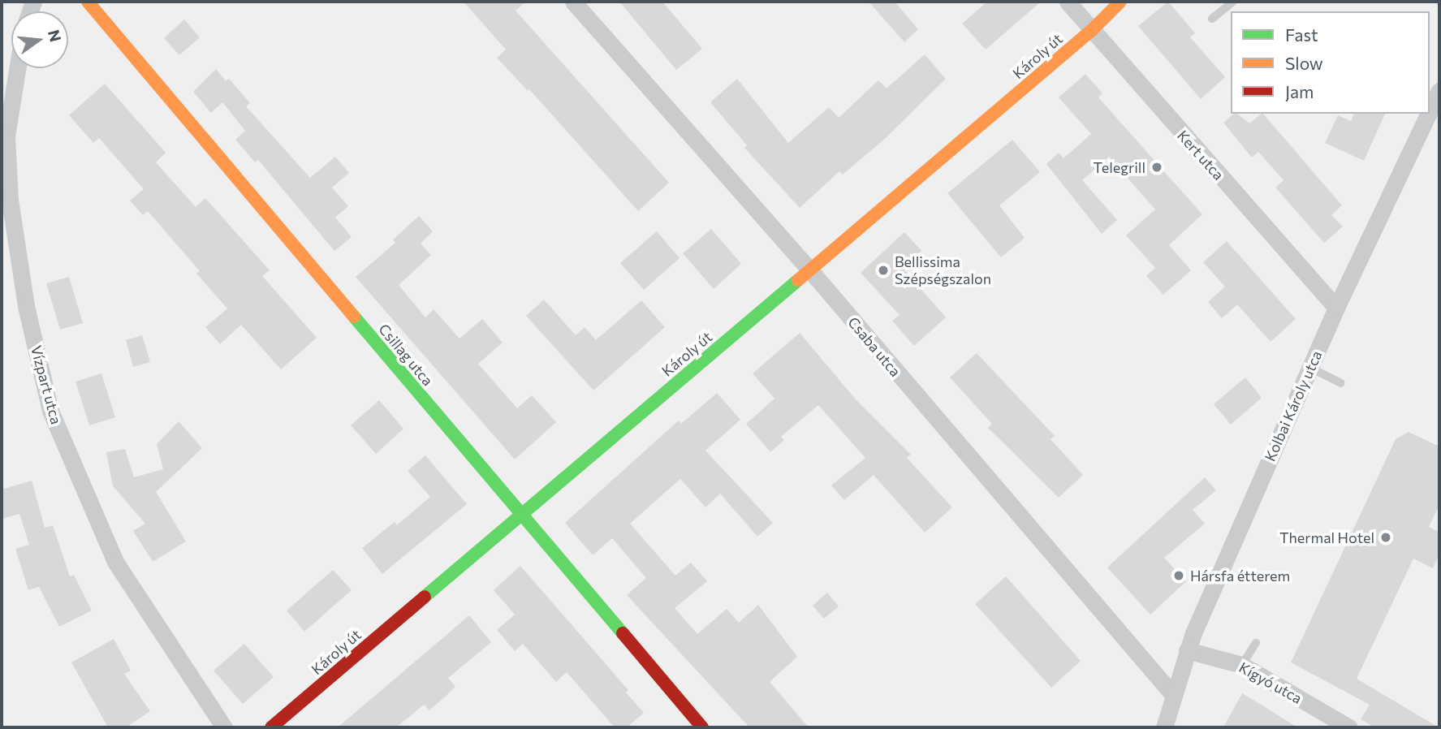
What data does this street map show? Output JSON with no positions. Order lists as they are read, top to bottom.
{
  "streets": {
    "street": [
      "Károly út",
      "Kert utca",
      "Csaba utca",
      "Csillag utca",
      "Vízpart utca",
      "Kolbai Károly utca",
      "Kígyó utca"
    ]
  },
  "crossings": [
    ["Károly út", "Kert utca"],
    ["Károly út", "Csaba utca"],
    ["Károly út", "Csillag utca"],
    ["Kert utca", "Kolbai Károly utca"],
    ["Csaba utca", "Kolbai Károly utca"],
    ["Kolbai Károly utca", "Kígyó utca"]
  ],
  "places": [
    "Telegrill",
    "Bellissima Szépségszalon",
    "Thermal Hotel",
    "Hársfa étterem"
  ],
  "legend": ["Fast", "Slow", "Jam"],
  "north": "right"
}
